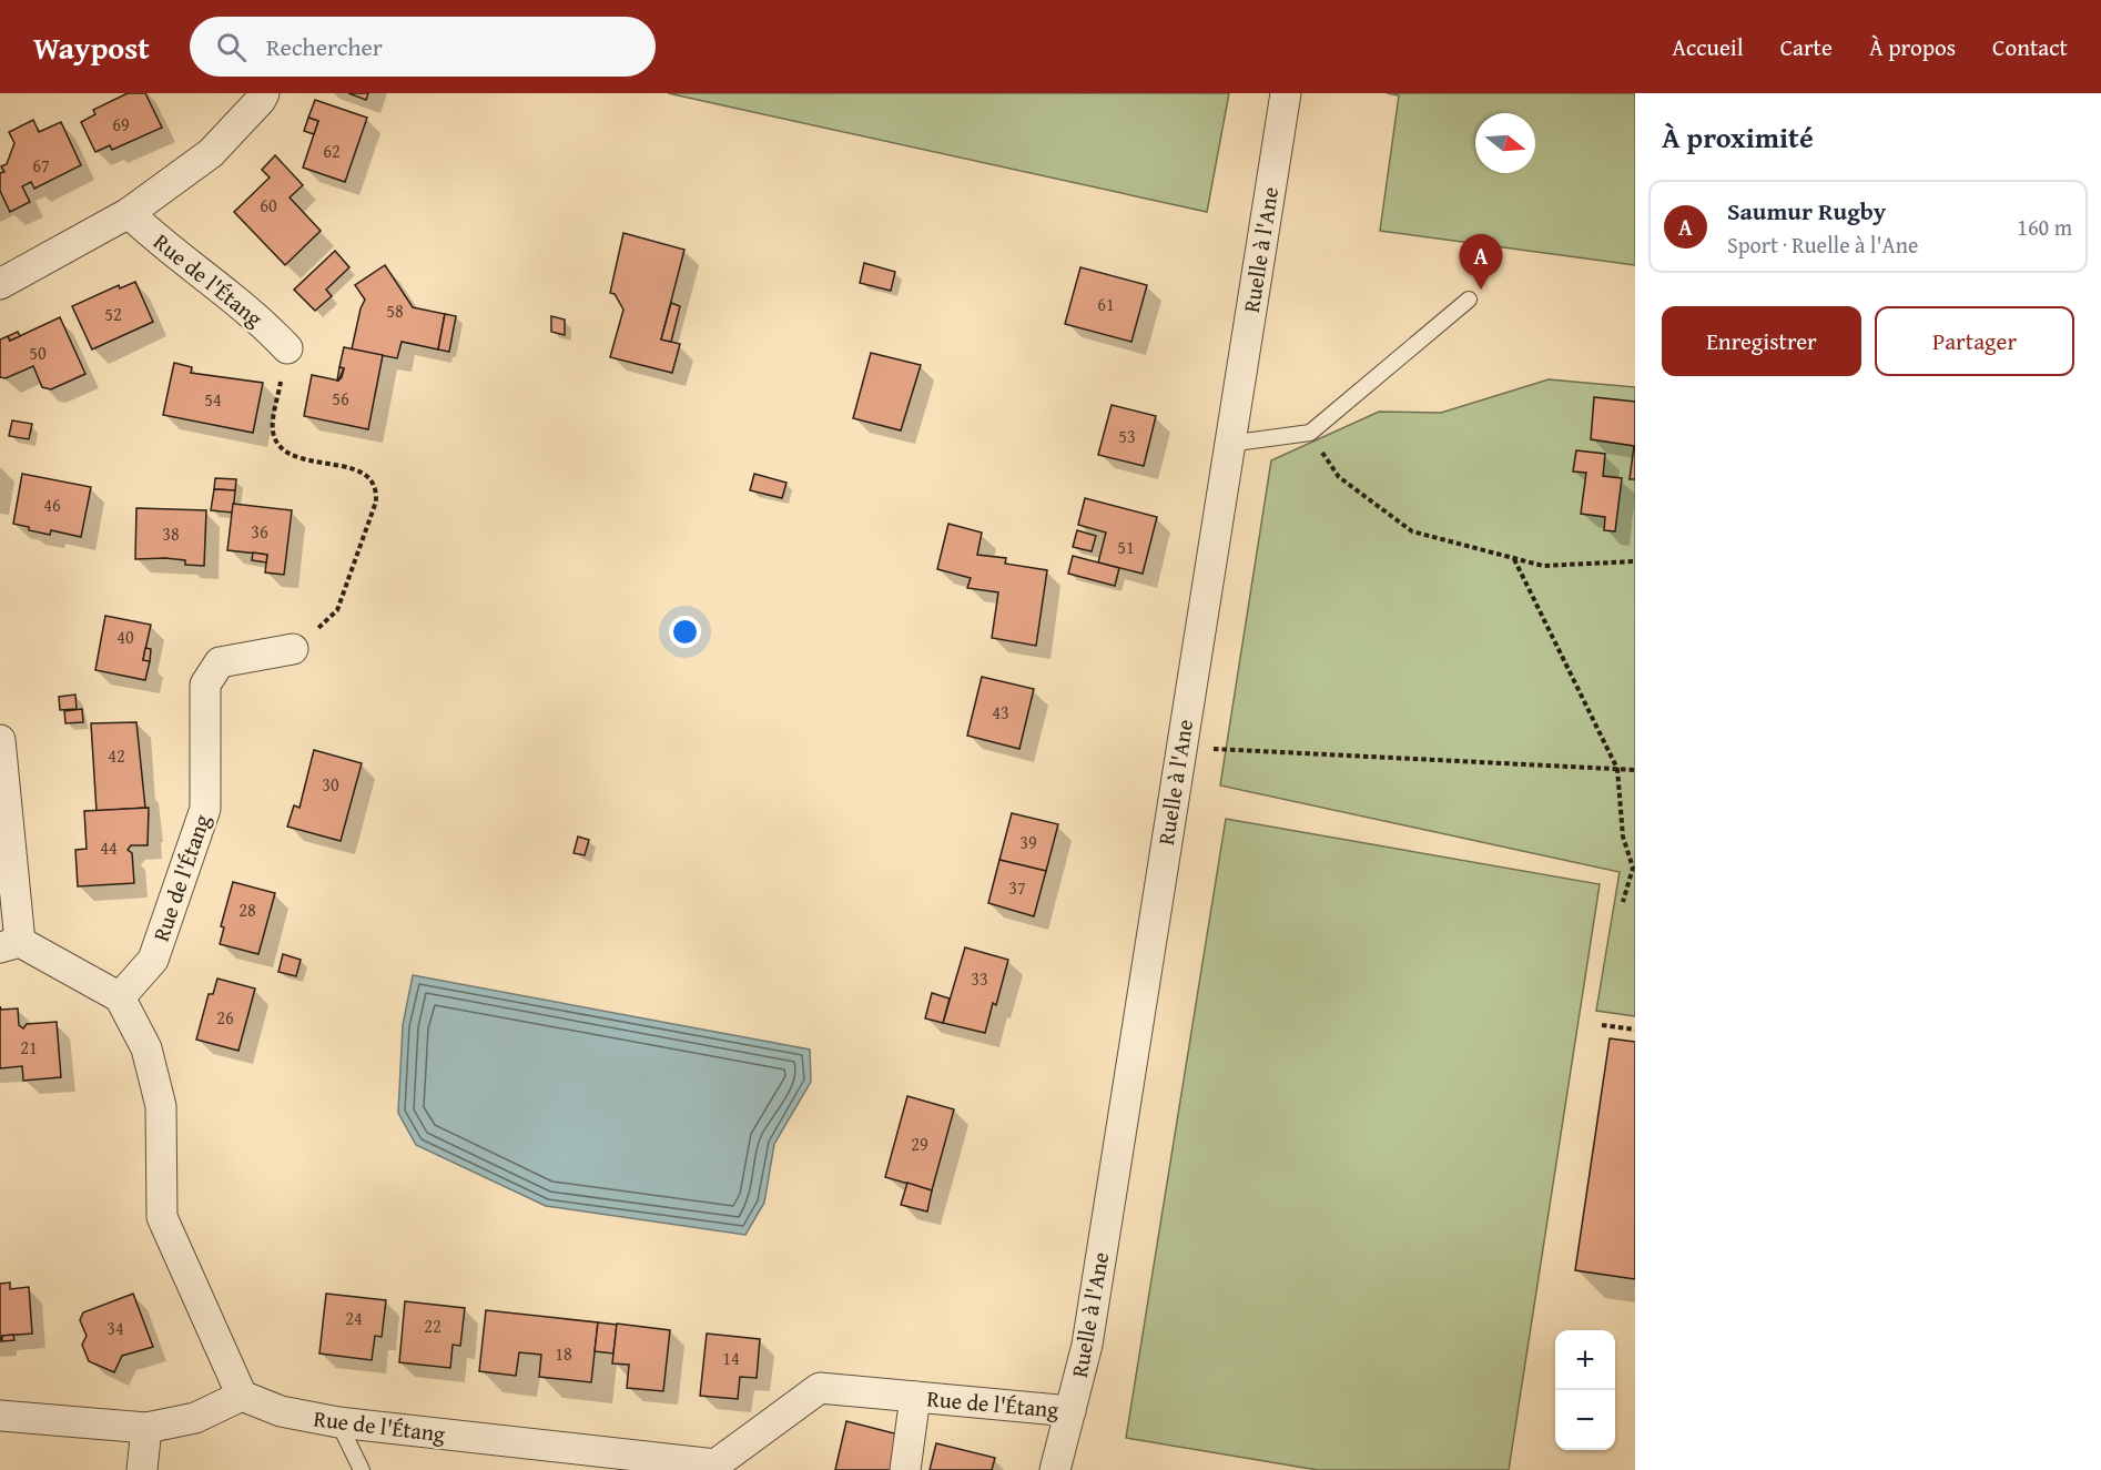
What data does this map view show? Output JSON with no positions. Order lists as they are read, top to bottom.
{
  "streets": {
    "street": ["Ruelle à l'Ane", "Rue de l'Étang"]
  },
  "crossings": [
    ["Ruelle à l'Ane", "Rue de l'Étang"]
  ],
  "house_numbers": [
    "69",
    "62",
    "67",
    "60",
    "61",
    "58",
    "52",
    "50",
    "56",
    "54",
    "53",
    "46",
    "36",
    "38",
    "51",
    "40",
    "43",
    "42",
    "30",
    "39",
    "44",
    "37",
    "28",
    "33",
    "26",
    "21",
    "29",
    "24",
    "22",
    "34",
    "18",
    "14"
  ],
  "north": "right",
  "page": {
    "header": "Waypost",
    "search": "Rechercher",
    "nav": [
      "Accueil",
      "Carte",
      "À propos",
      "Contact"
    ],
    "heading": "À proximité",
    "list": [
      {
        "mark": "A",
        "name": "Saumur Rugby",
        "note": "Sport · Ruelle à l'Ane",
        "value": "160 m"
      }
    ],
    "pins": "A",
    "buttons": ["Enregistrer", "Partager"],
    "map_buttons": ["+", "−"]
  }
}
